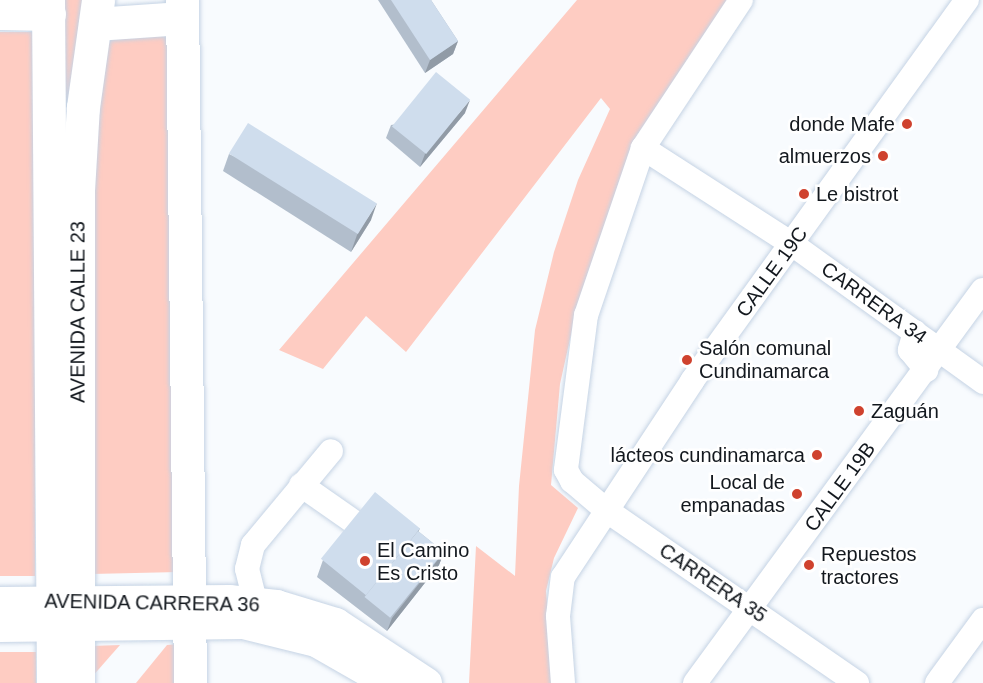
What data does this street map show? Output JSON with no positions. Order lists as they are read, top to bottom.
{
  "streets": {
    "highway": ["AVENIDA CALLE 23"],
    "main road": ["AVENIDA CARRERA 36"],
    "street": [
      "CALLE 19C",
      "CARRERA 34",
      "CALLE 19B",
      "CARRERA 35"
    ]
  },
  "crossings": [
    ["CALLE 19C", "CARRERA 34"],
    ["CALLE 19C", "CARRERA 35"],
    ["CARRERA 34", "CALLE 19B"],
    ["CARRERA 34", "CARRERA 35"],
    ["AVENIDA CALLE 23", "AVENIDA CARRERA 36"],
    ["CALLE 19B", "CARRERA 35"]
  ],
  "places": [
    "donde Mafe",
    "almuerzos",
    "Le bistrot",
    "Salón comunal Cundinamarca",
    "Zaguán",
    "lácteos cundinamarca",
    "Local de empanadas",
    "El Camino Es Cristo",
    "Repuestos tractores"
  ]
}
